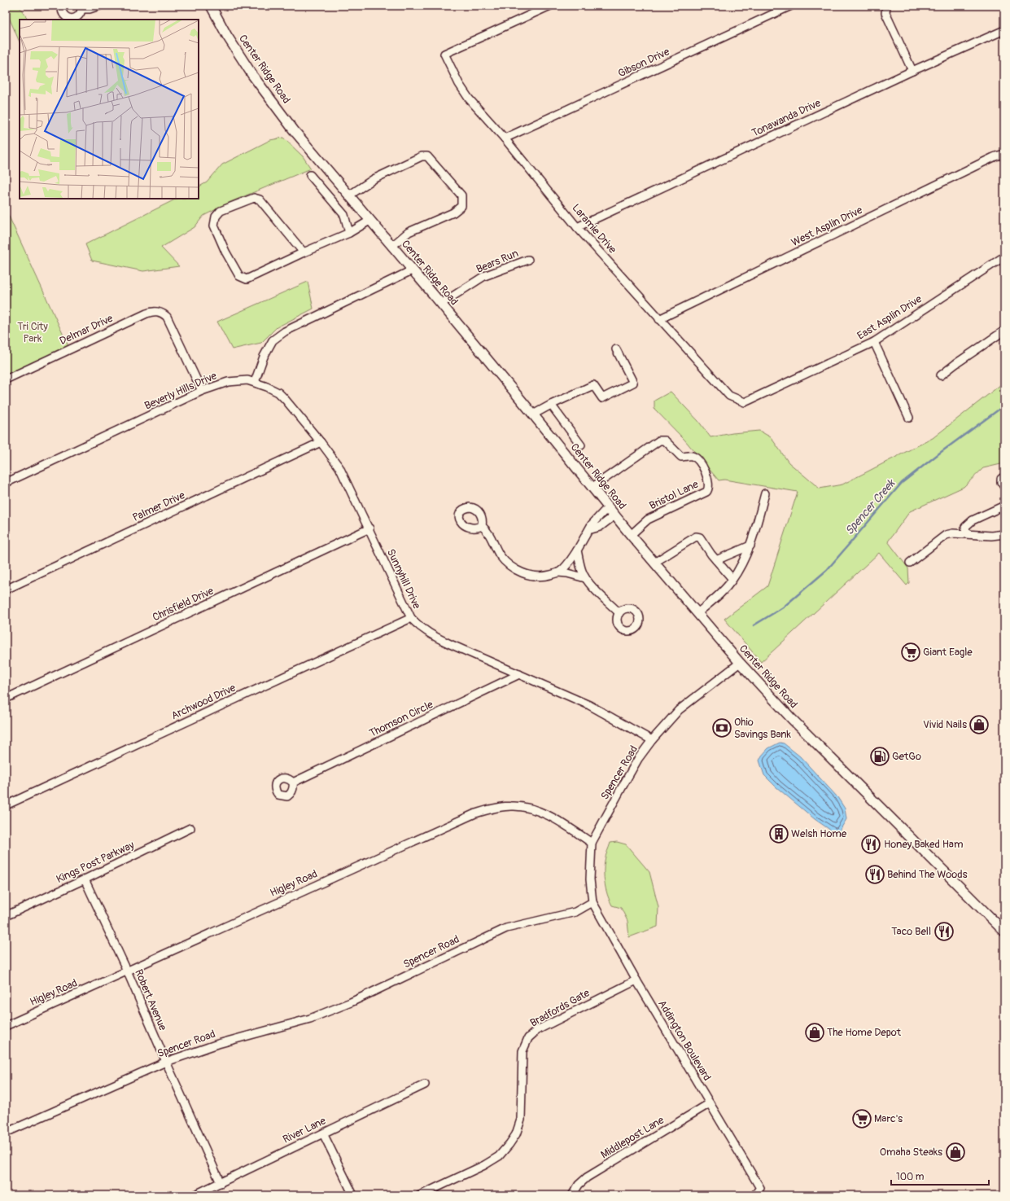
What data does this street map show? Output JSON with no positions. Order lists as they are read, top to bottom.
{
  "streets": {
    "main road": ["Center Ridge Road"],
    "street": [
      "Gibson Drive",
      "Tonawanda Drive",
      "West Asplin Drive",
      "Laramie Drive",
      "Bears Run",
      "East Asplin Drive",
      "Delmar Drive",
      "Beverly Hills Drive",
      "Bristol Lane",
      "Palmer Drive",
      "Sunnyhill Drive",
      "Chrisfield Drive",
      "Archwood Drive",
      "Thomson Circle",
      "Spencer Road",
      "Kings Post Parkway",
      "Higley Road",
      "Robert Avenue",
      "Bradfords Gate",
      "Addington Boulevard",
      "River Lane",
      "Middlepost Lane"
    ]
  },
  "crossings": [
    ["Gibson Drive", "Laramie Drive"],
    ["Center Ridge Road", "Bears Run"],
    ["Center Ridge Road", "Bristol Lane"],
    ["Center Ridge Road", "Spencer Road"],
    ["Tonawanda Drive", "Laramie Drive"],
    ["West Asplin Drive", "Laramie Drive"],
    ["Laramie Drive", "East Asplin Drive"],
    ["Delmar Drive", "Beverly Hills Drive"],
    ["Beverly Hills Drive", "Sunnyhill Drive"],
    ["Palmer Drive", "Sunnyhill Drive"],
    ["Sunnyhill Drive", "Chrisfield Drive"],
    ["Sunnyhill Drive", "Archwood Drive"],
    ["Sunnyhill Drive", "Thomson Circle"],
    ["Sunnyhill Drive", "Spencer Road"],
    ["Spencer Road", "Higley Road"],
    ["Spencer Road", "Robert Avenue"],
    ["Spencer Road", "Addington Boulevard"],
    ["Kings Post Parkway", "Robert Avenue"],
    ["Higley Road", "Robert Avenue"],
    ["Robert Avenue", "River Lane"],
    ["Bradfords Gate", "Addington Boulevard"],
    ["Addington Boulevard", "Middlepost Lane"]
  ],
  "water": ["Spencer Creek"],
  "parks": ["Tri City Park"],
  "places": {
    "supermarket": ["Giant Eagle", "Marc's"],
    "shop": ["Vivid Nails", "The Home Depot", "Omaha Steaks"],
    "bank": ["Ohio Savings Bank"],
    "fuel station": ["GetGo"],
    "building": ["Welsh Home"],
    "restaurant": ["Honey Baked Ham", "Behind The Woods", "Taco Bell"]
  },
  "scale_bar": "100 m"
}
